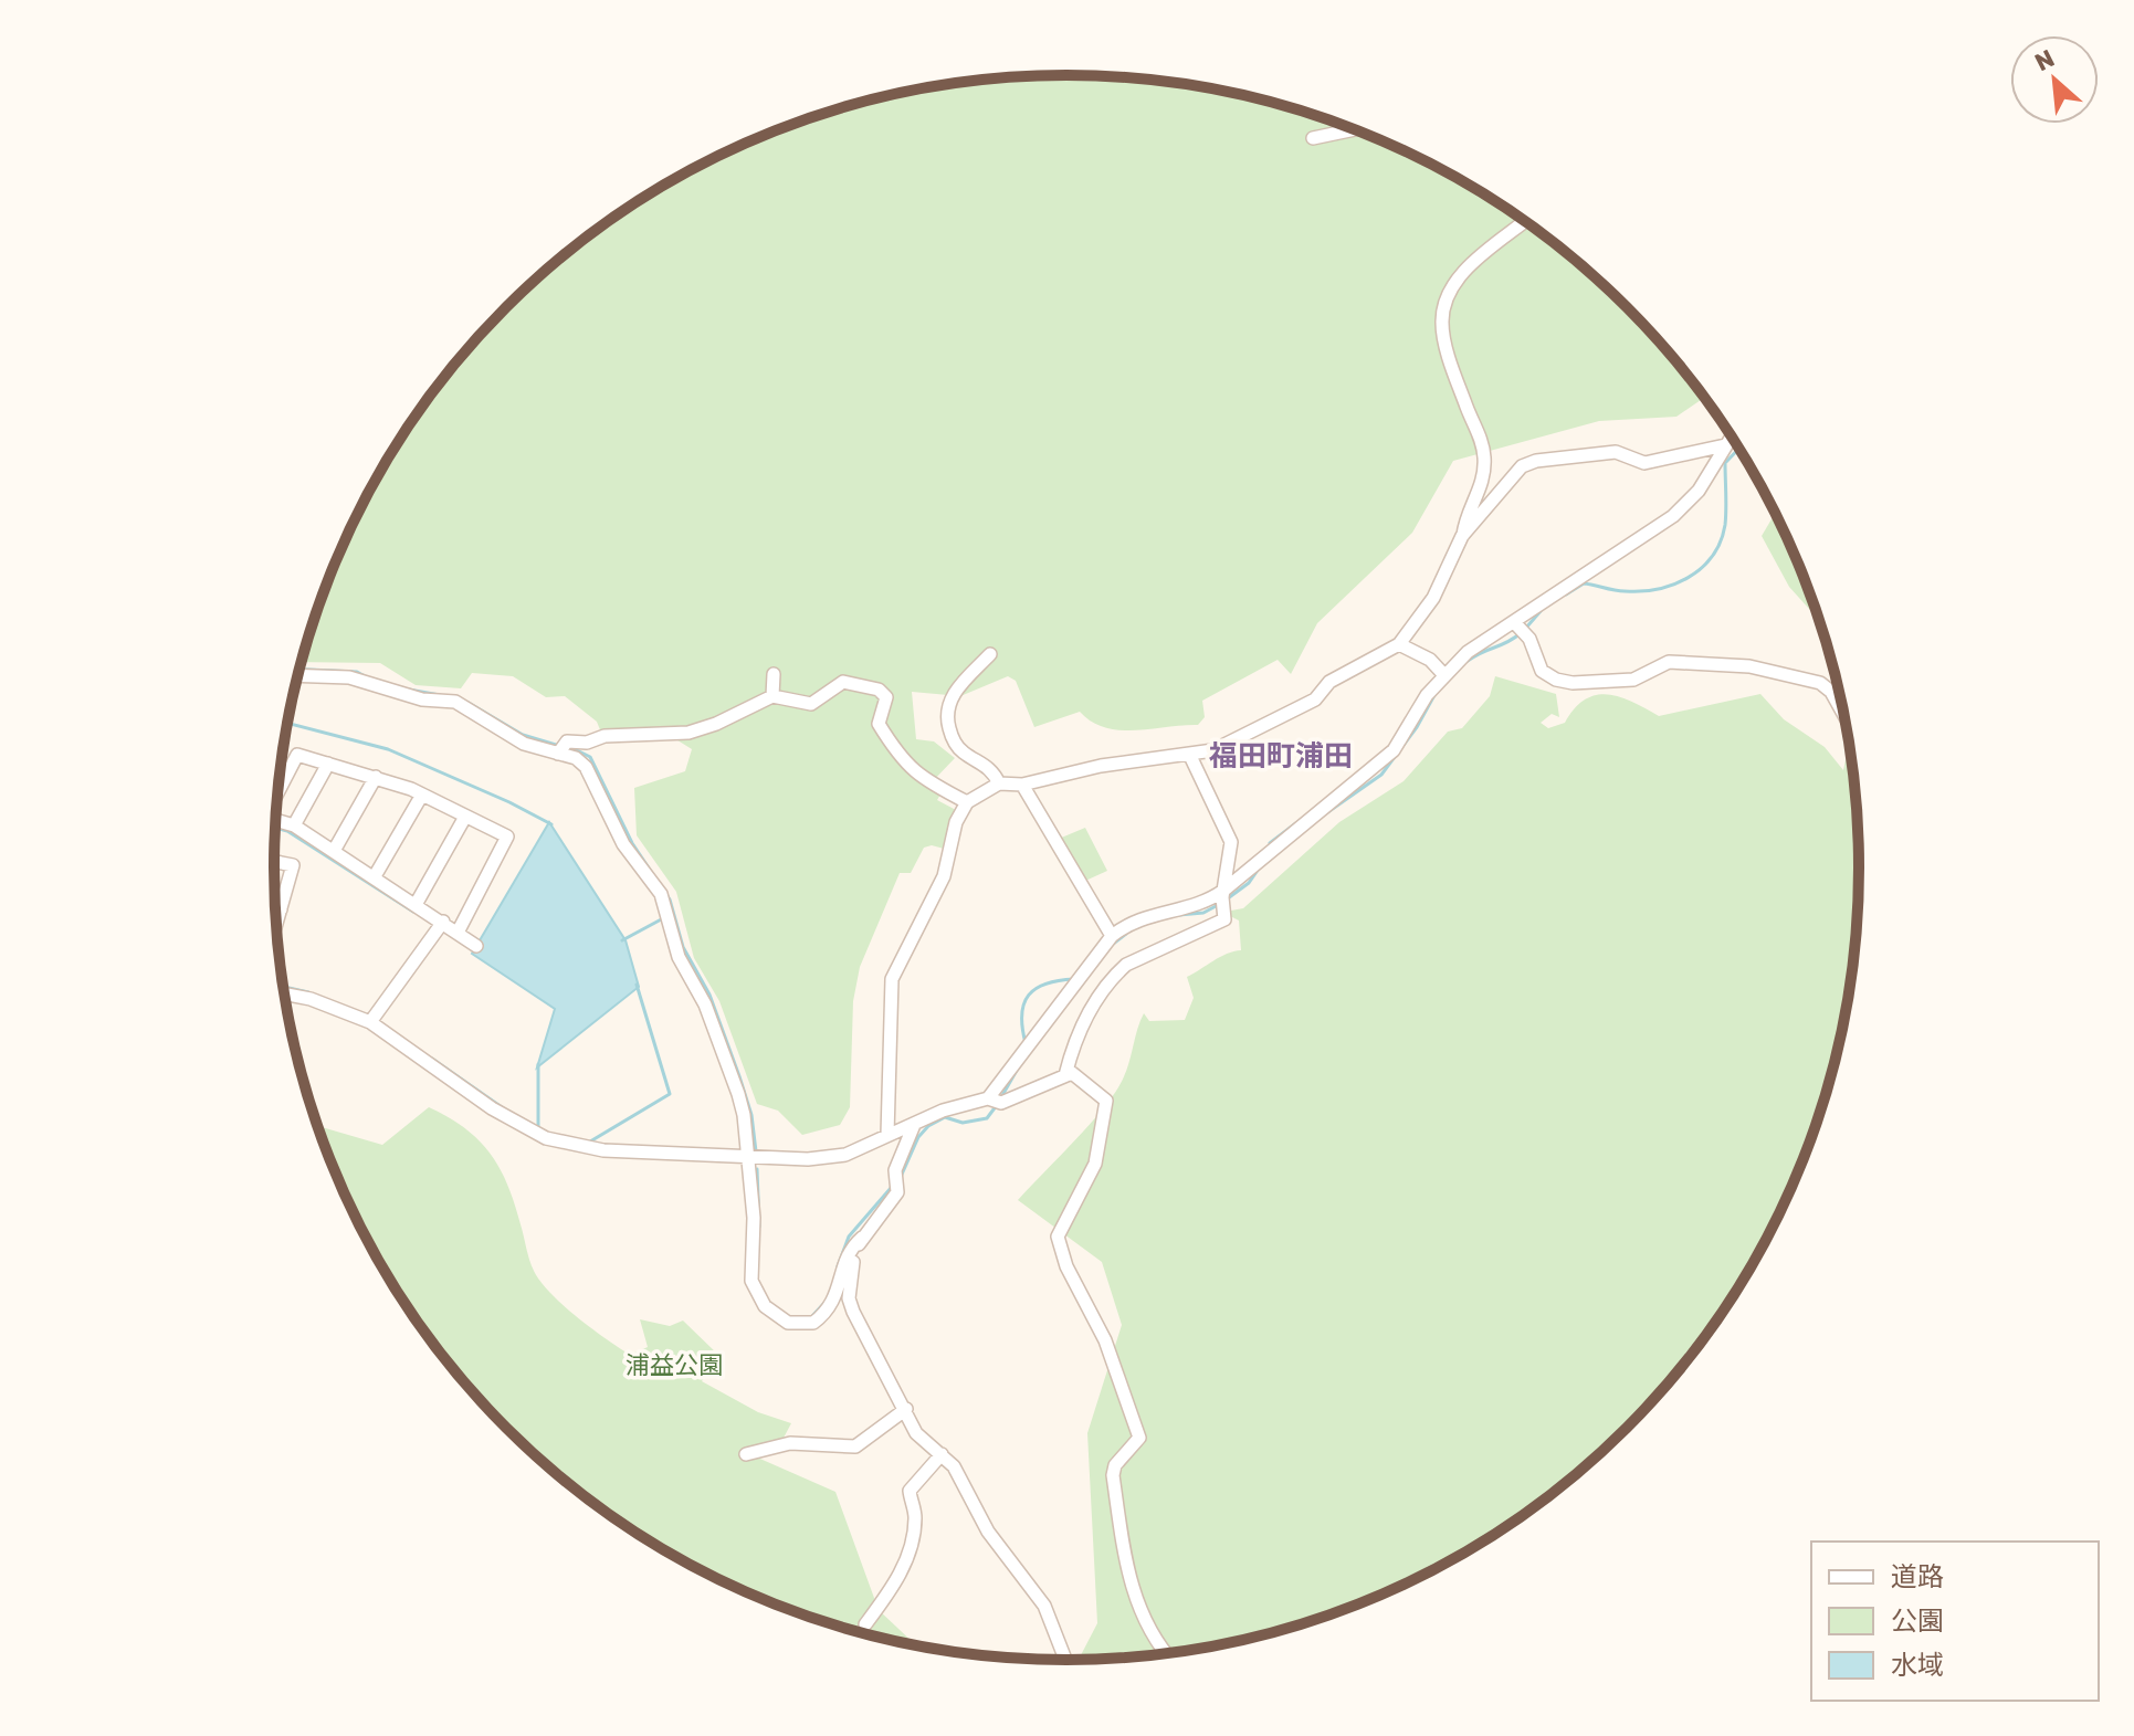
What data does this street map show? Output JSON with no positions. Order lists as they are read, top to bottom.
{
  "districts": ["福田町浦田"],
  "parks": ["浦益公園"],
  "legend": ["道路", "公園", "水域"],
  "north": "top left"
}
